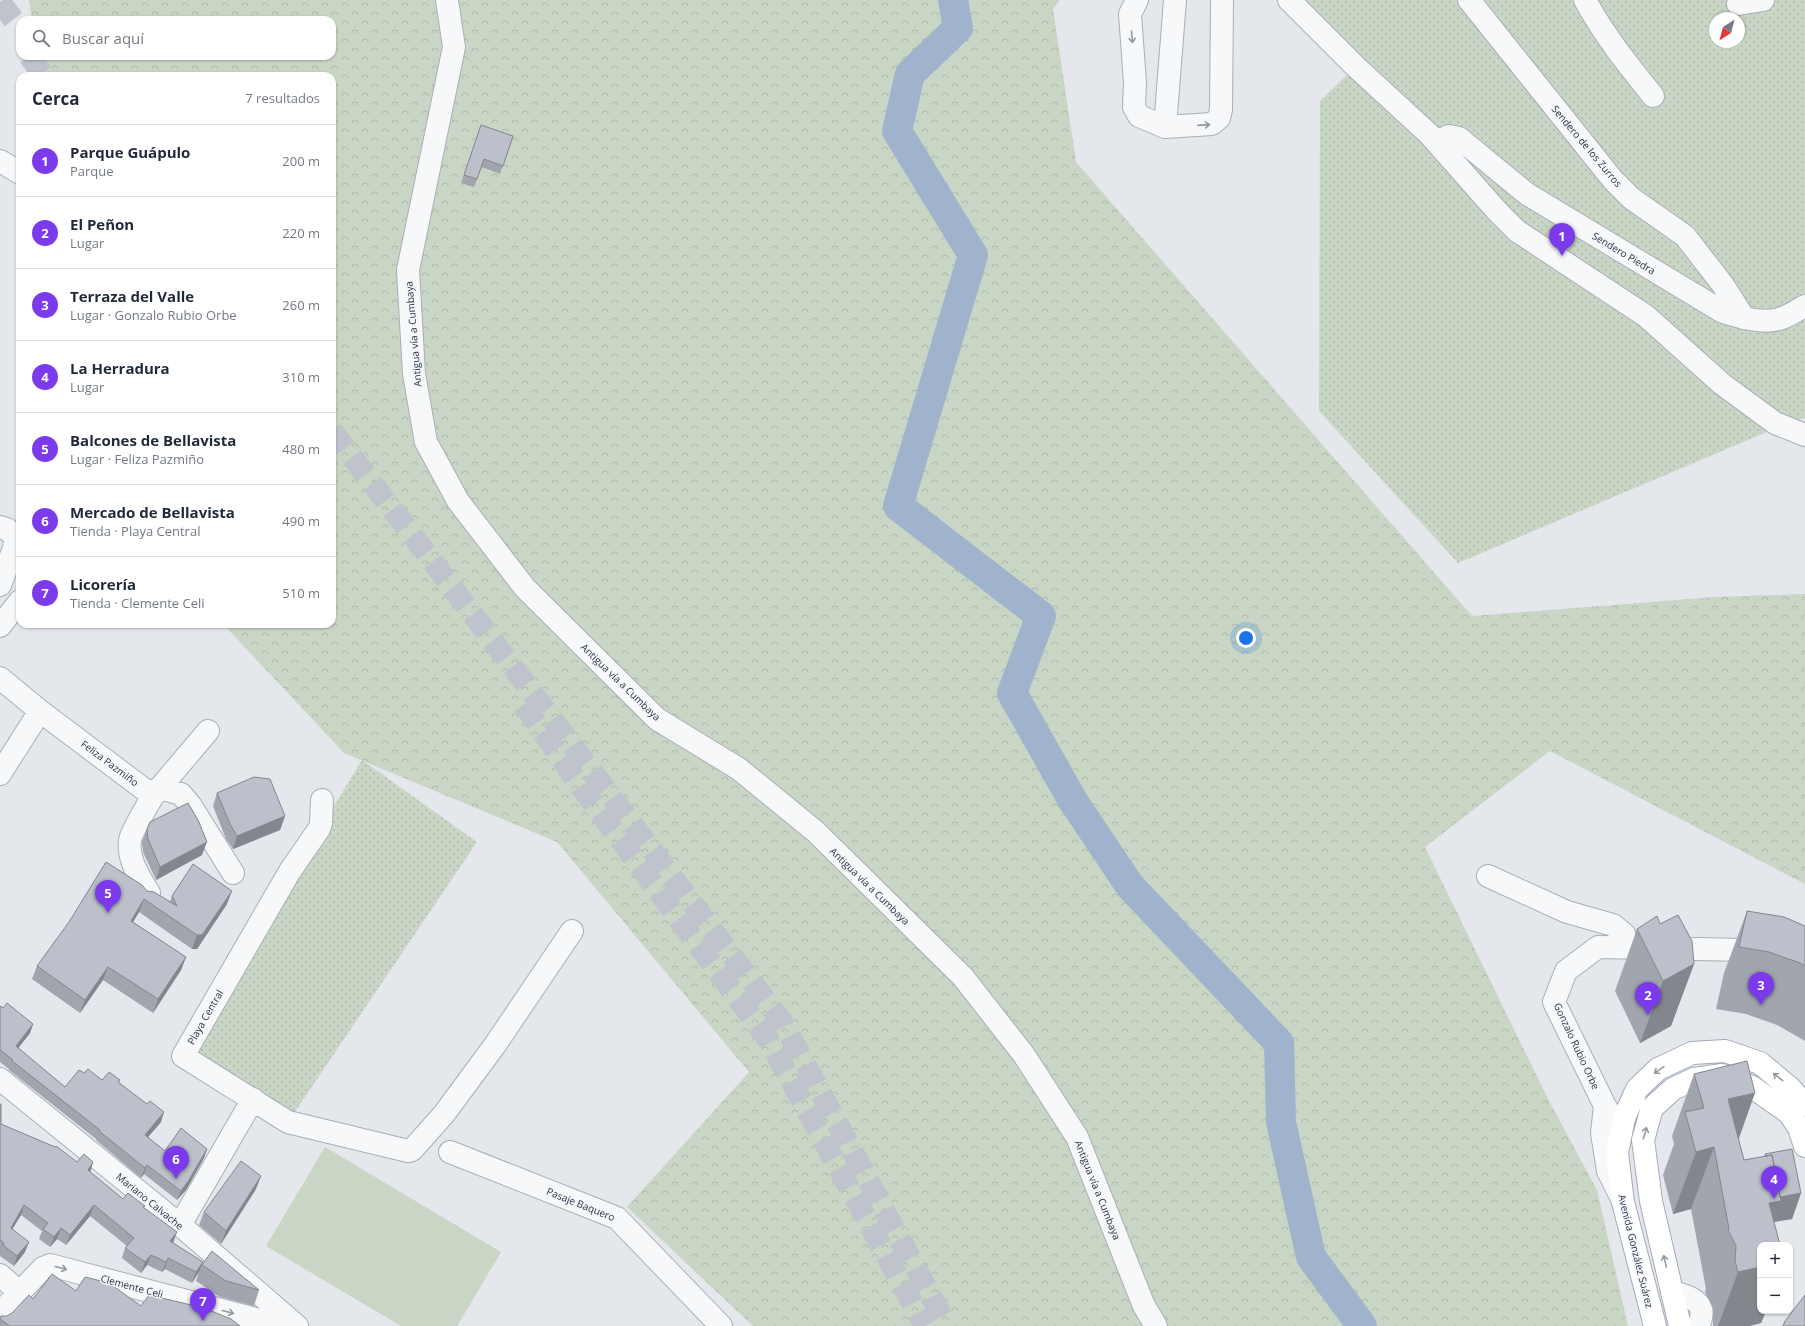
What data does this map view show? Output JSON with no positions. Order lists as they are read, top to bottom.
{
  "streets": {
    "main road": ["Avenida González Suárez"],
    "street": [
      "Sendero de los Zurros",
      "Sendero Piedra",
      "Antigua vía a Cumbaya",
      "Feliza Pazmiño",
      "Playa Central",
      "Gonzalo Rubio Orbe",
      "Mariano Calvache",
      "Pasaje Baquero",
      "Clemente Celi"
    ]
  },
  "crossings": [
    ["Sendero de los Zurros", "Sendero Piedra"],
    ["Gonzalo Rubio Orbe", "Avenida González Suárez"]
  ],
  "one_way": ["Clemente Celi"],
  "north": "bottom left",
  "page": {
    "search": "Buscar aquí",
    "heading": ["Cerca", "7 resultados"],
    "list": [
      {
        "mark": "1",
        "name": "Parque Guápulo",
        "note": "Parque",
        "value": "200 m"
      },
      {
        "mark": "2",
        "name": "El Peñon",
        "note": "Lugar",
        "value": "220 m"
      },
      {
        "mark": "3",
        "name": "Terraza del Valle",
        "note": "Lugar · Gonzalo Rubio Orbe",
        "value": "260 m"
      },
      {
        "mark": "4",
        "name": "La Herradura",
        "note": "Lugar",
        "value": "310 m"
      },
      {
        "mark": "5",
        "name": "Balcones de Bellavista",
        "note": "Lugar · Feliza Pazmiño",
        "value": "480 m"
      },
      {
        "mark": "6",
        "name": "Mercado de Bellavista",
        "note": "Tienda · Playa Central",
        "value": "490 m"
      },
      {
        "mark": "7",
        "name": "Licorería",
        "note": "Tienda · Clemente Celi",
        "value": "510 m"
      }
    ],
    "pins": [
      "1",
      "5",
      "3",
      "2",
      "6",
      "4",
      "7"
    ],
    "map_buttons": ["+", "−"]
  }
}
